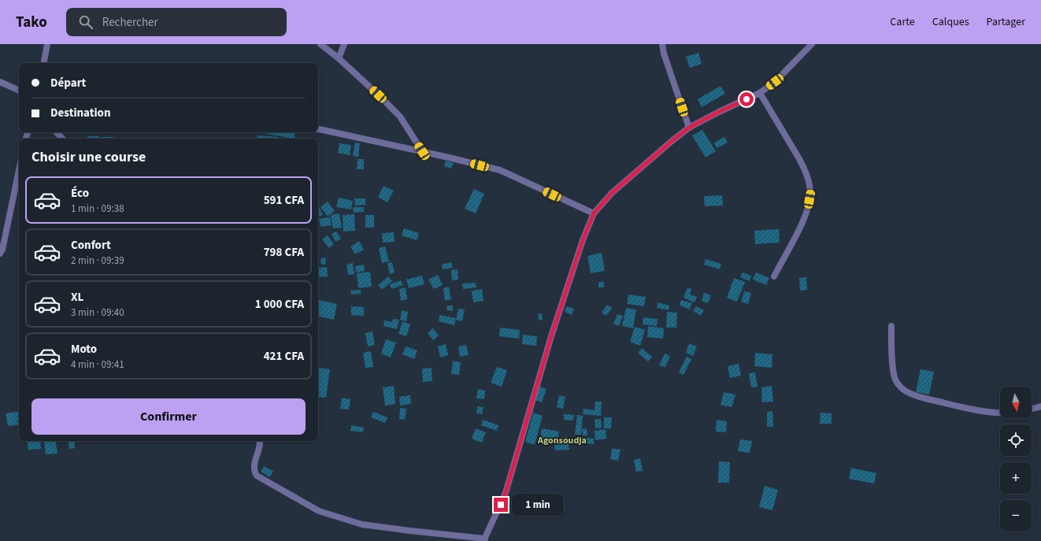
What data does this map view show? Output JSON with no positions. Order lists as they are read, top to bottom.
{
  "districts": ["Agonsoudja"],
  "north": "bottom",
  "page": {
    "header": "Tako",
    "search": "Rechercher",
    "nav": ["Carte", "Calques", "Partager"],
    "banner": ["Départ", "Destination"],
    "heading": "Choisir une course",
    "list": [
      {
        "name": "Éco",
        "note": "1 min · 09:38",
        "value": "591 CFA"
      },
      {
        "name": "Confort",
        "note": "2 min · 09:39",
        "value": "798 CFA"
      },
      {
        "name": "XL",
        "note": "3 min · 09:40",
        "value": "1 000 CFA"
      },
      {
        "name": "Moto",
        "note": "4 min · 09:41",
        "value": "421 CFA"
      }
    ],
    "map_buttons": ["+", "−"],
    "buttons": "Confirmer",
    "bubble": "1 min"
  }
}
